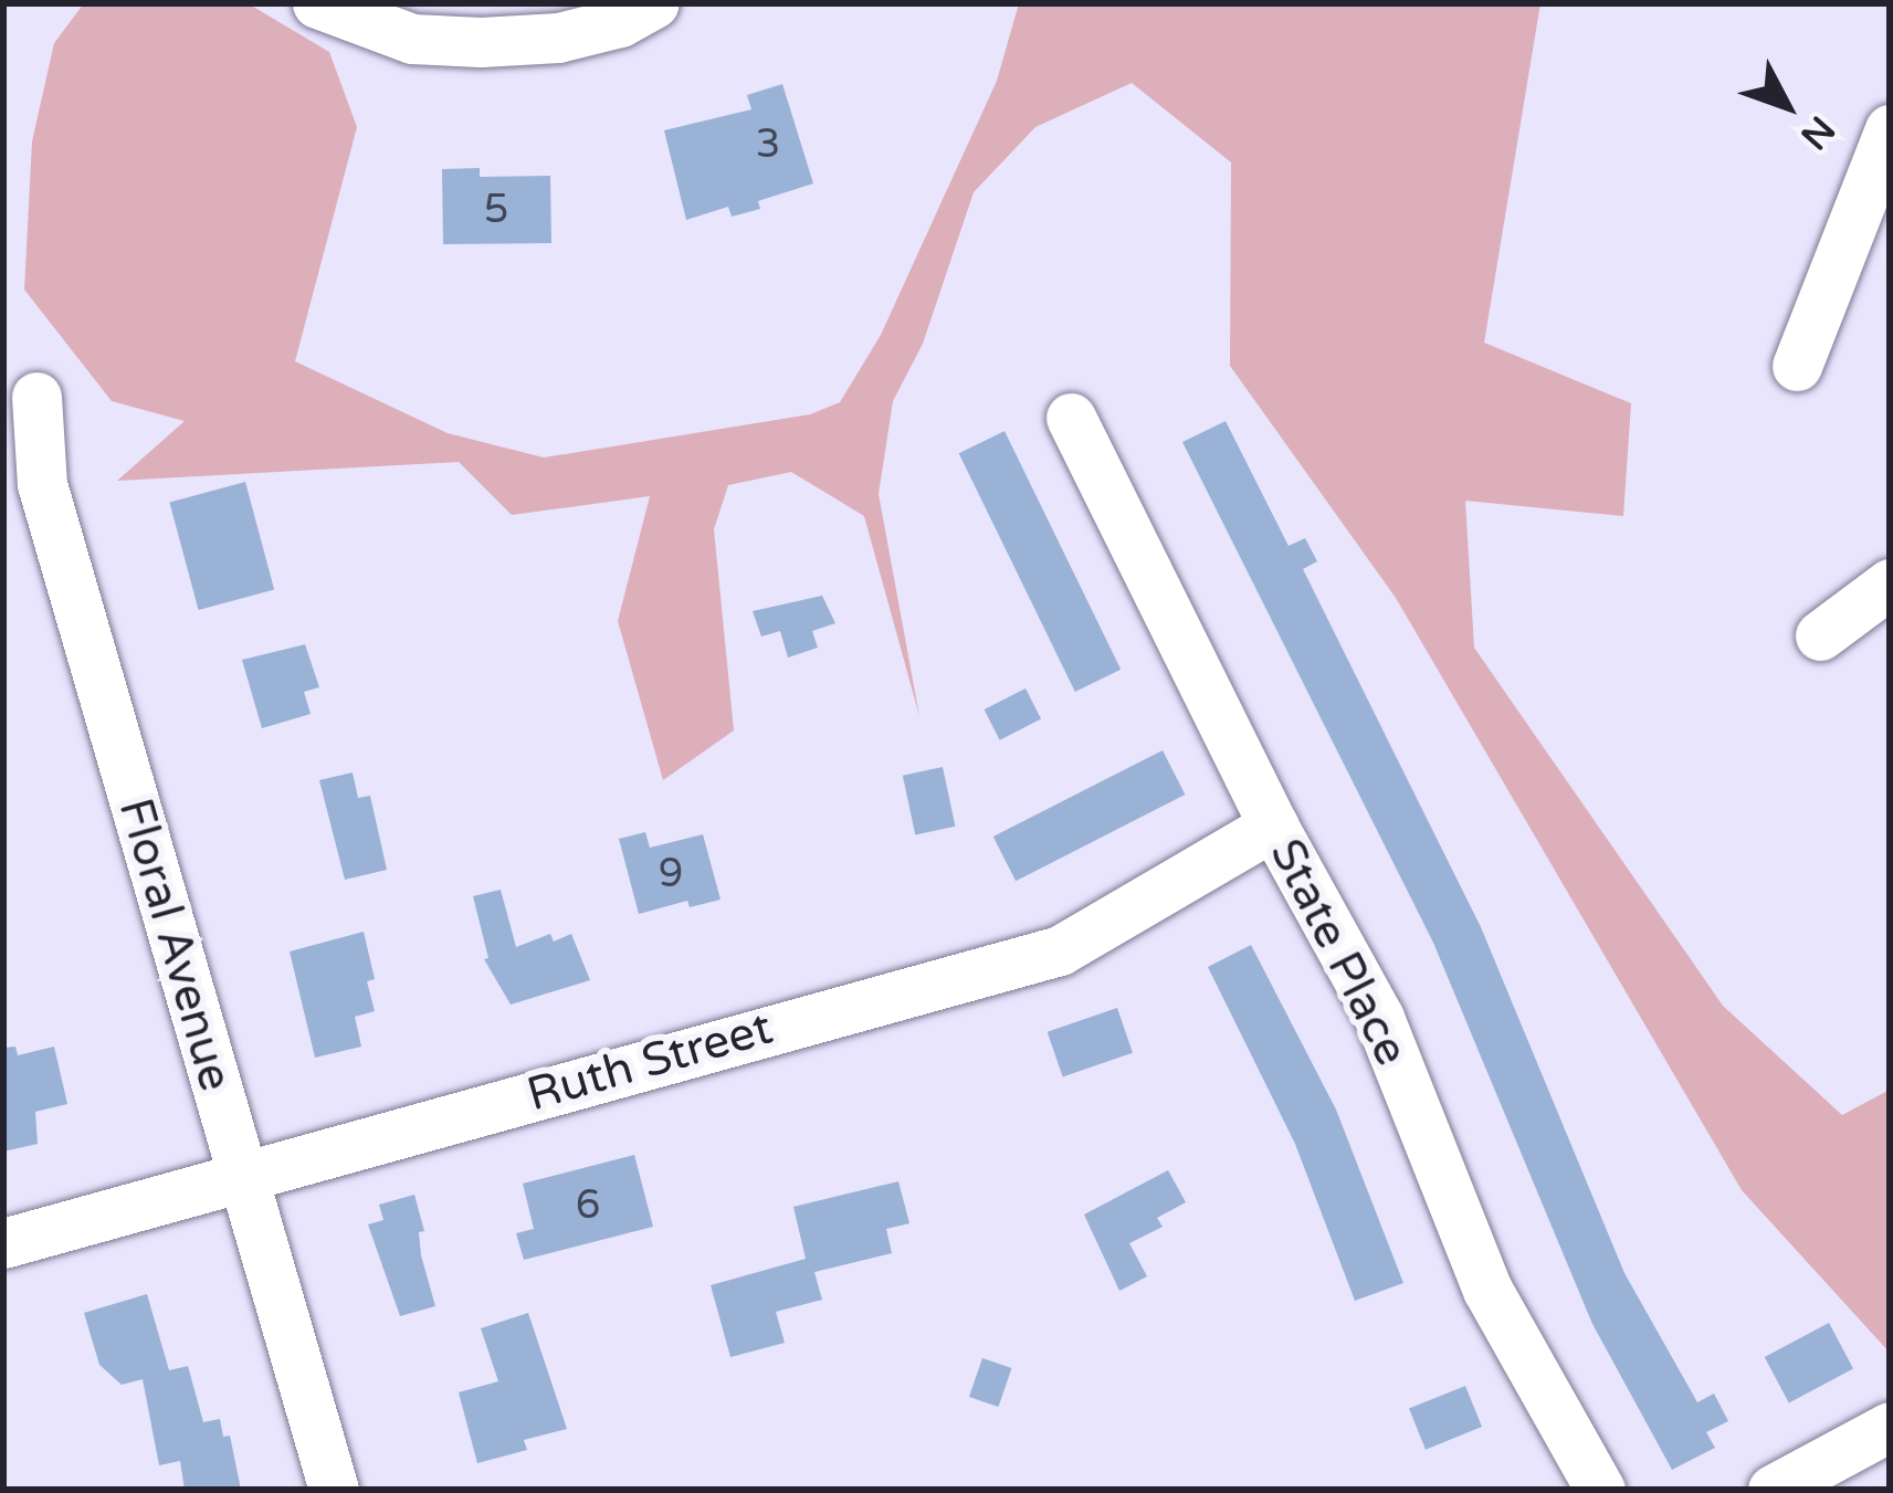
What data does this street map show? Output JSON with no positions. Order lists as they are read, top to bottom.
{
  "streets": {
    "street": ["Floral Avenue", "State Place", "Ruth Street"]
  },
  "crossings": [
    ["Floral Avenue", "Ruth Street"],
    ["State Place", "Ruth Street"]
  ],
  "house_numbers": [
    "3",
    "5",
    "9",
    "6"
  ],
  "north": "bottom right"
}
